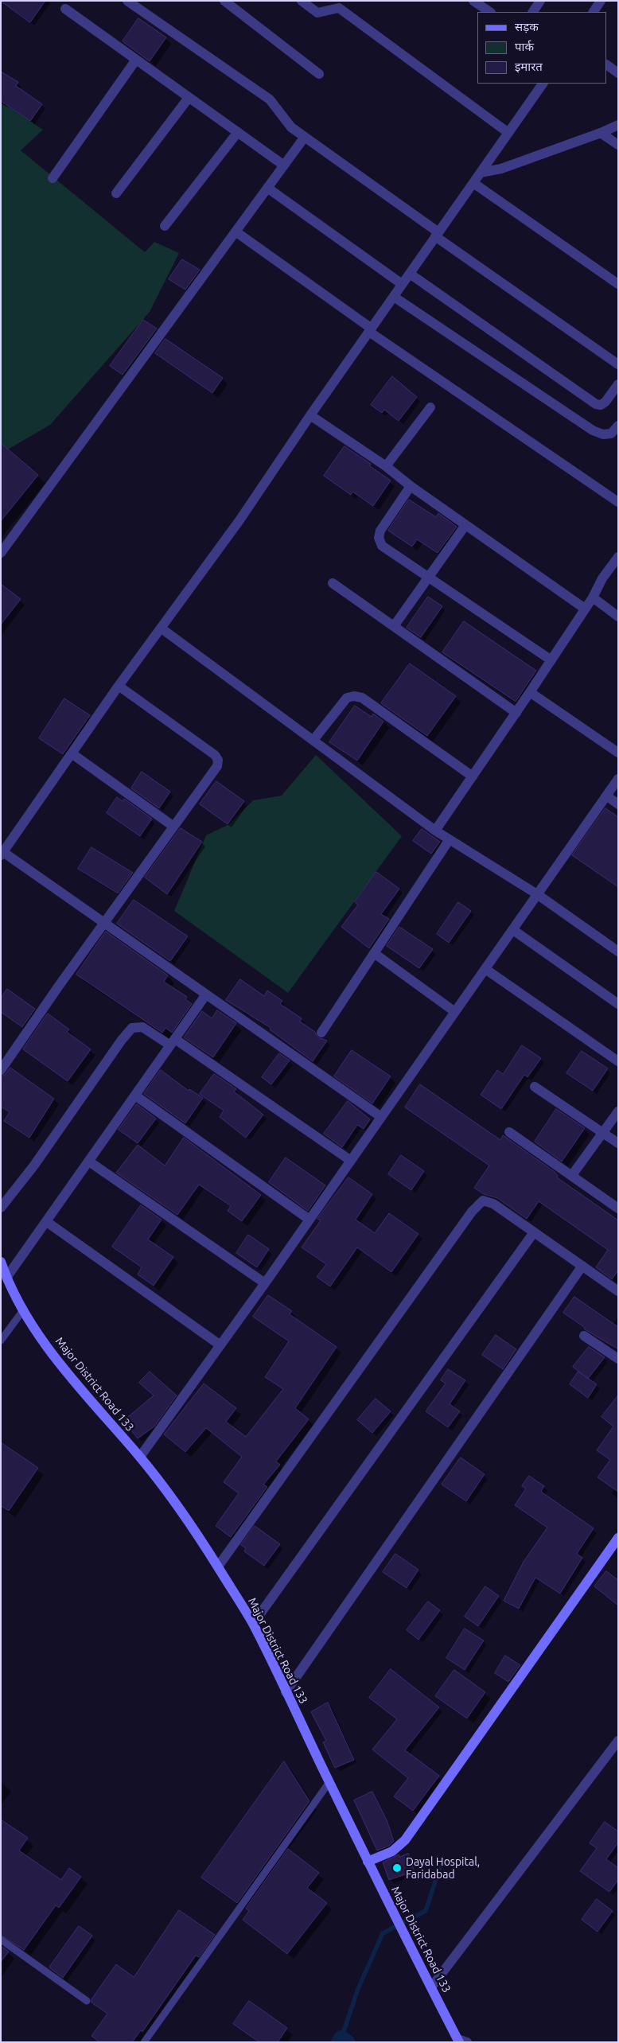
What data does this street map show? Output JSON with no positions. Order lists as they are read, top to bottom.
{
  "streets": {
    "main road": ["Major District Road 133"]
  },
  "places": ["Dayal Hospital, Faridabad"],
  "legend": ["सड़क", "पार्क", "इमारत"]
}
